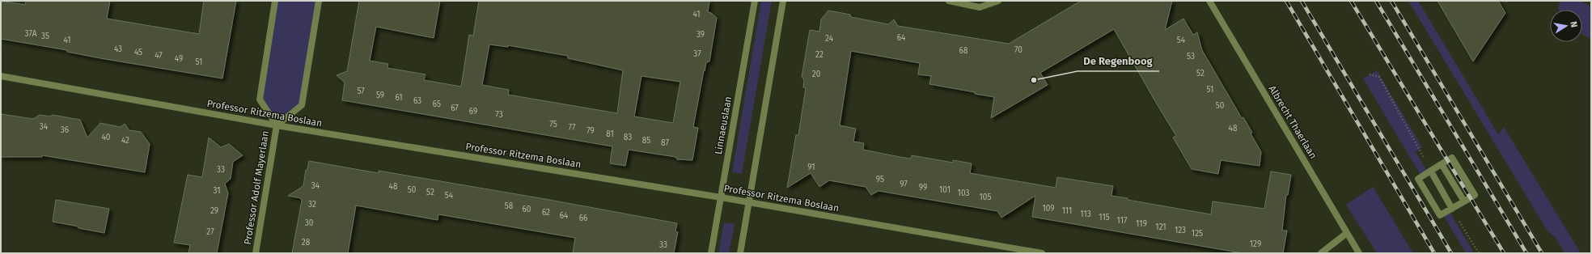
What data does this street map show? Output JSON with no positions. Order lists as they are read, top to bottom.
{
  "streets": {
    "street": [
      "Professor Ritzema Boslaan",
      "Albrecht Thaerlaan",
      "Linnaeuslaan",
      "Professor Adolf Mayerlaan"
    ]
  },
  "crossings": [
    ["Professor Ritzema Boslaan", "Linnaeuslaan"],
    ["Professor Ritzema Boslaan", "Professor Adolf Mayerlaan"]
  ],
  "places": ["De Regenboog"],
  "house_numbers": [
    "41",
    "37A",
    "39",
    "35",
    "64",
    "24",
    "41",
    "54",
    "43",
    "70",
    "68",
    "45",
    "37",
    "22",
    "47",
    "53",
    "49",
    "51",
    "52",
    "20",
    "51",
    "57",
    "59",
    "61",
    "63",
    "65",
    "50",
    "67",
    "69",
    "73",
    "75",
    "34",
    "77",
    "48",
    "36",
    "79",
    "81",
    "40",
    "83",
    "42",
    "85",
    "87",
    "91",
    "33",
    "95",
    "97",
    "34",
    "48",
    "99",
    "50",
    "101",
    "31",
    "52",
    "103",
    "54",
    "105",
    "32",
    "58",
    "109",
    "60",
    "29",
    "111",
    "62",
    "113",
    "64",
    "115",
    "66",
    "117",
    "30",
    "119",
    "121",
    "123",
    "27",
    "125",
    "28",
    "129",
    "33"
  ],
  "north": "right"
}
